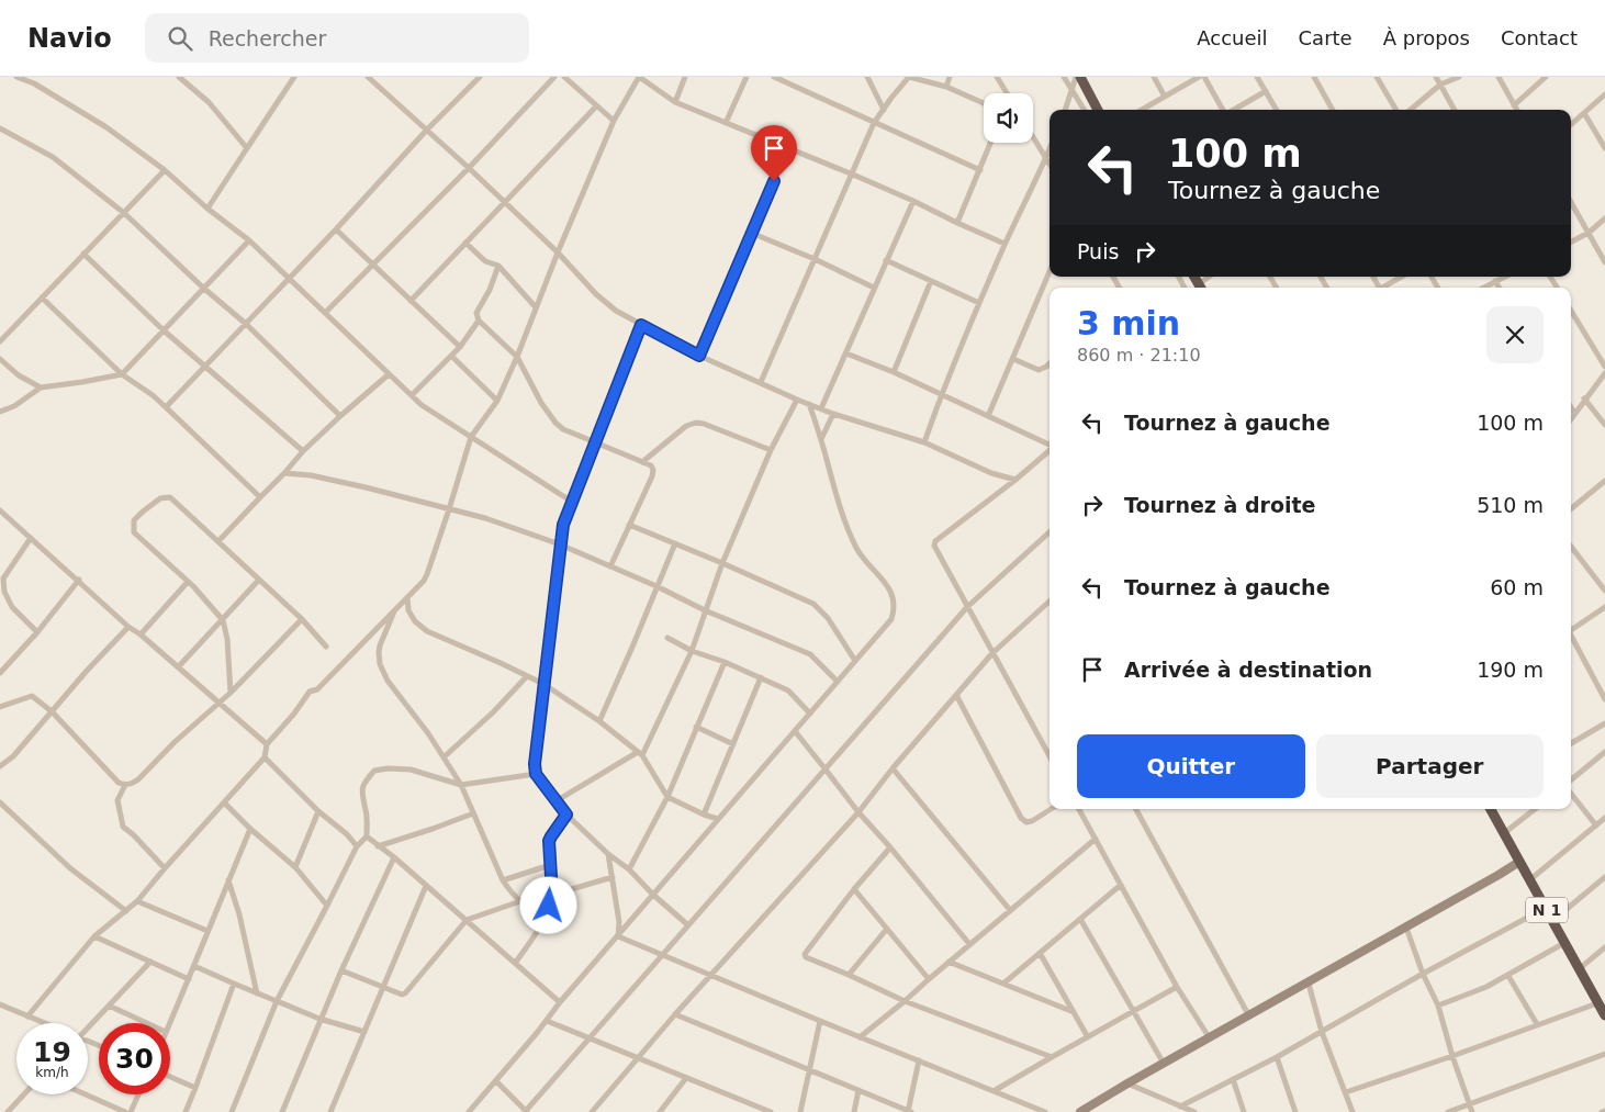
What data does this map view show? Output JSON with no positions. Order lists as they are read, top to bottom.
{
  "streets": {
    "highway": ["N 1"]
  },
  "page": {
    "header": "Navio",
    "search": "Rechercher",
    "nav": [
      "Accueil",
      "Carte",
      "À propos",
      "Contact"
    ],
    "turn": ["100 m", "Tournez à gauche"],
    "then": "Puis",
    "heading": ["3 min", "860 m · 21:10"],
    "list": [
      {
        "name": "Tournez à gauche",
        "value": "100 m"
      },
      {
        "name": "Tournez à droite",
        "value": "510 m"
      },
      {
        "name": "Tournez à gauche",
        "value": "60 m"
      },
      {
        "name": "Arrivée à destination",
        "value": "190 m"
      }
    ],
    "buttons": ["Quitter", "Partager"],
    "speed": "19 km/h",
    "limit": "30"
  }
}
